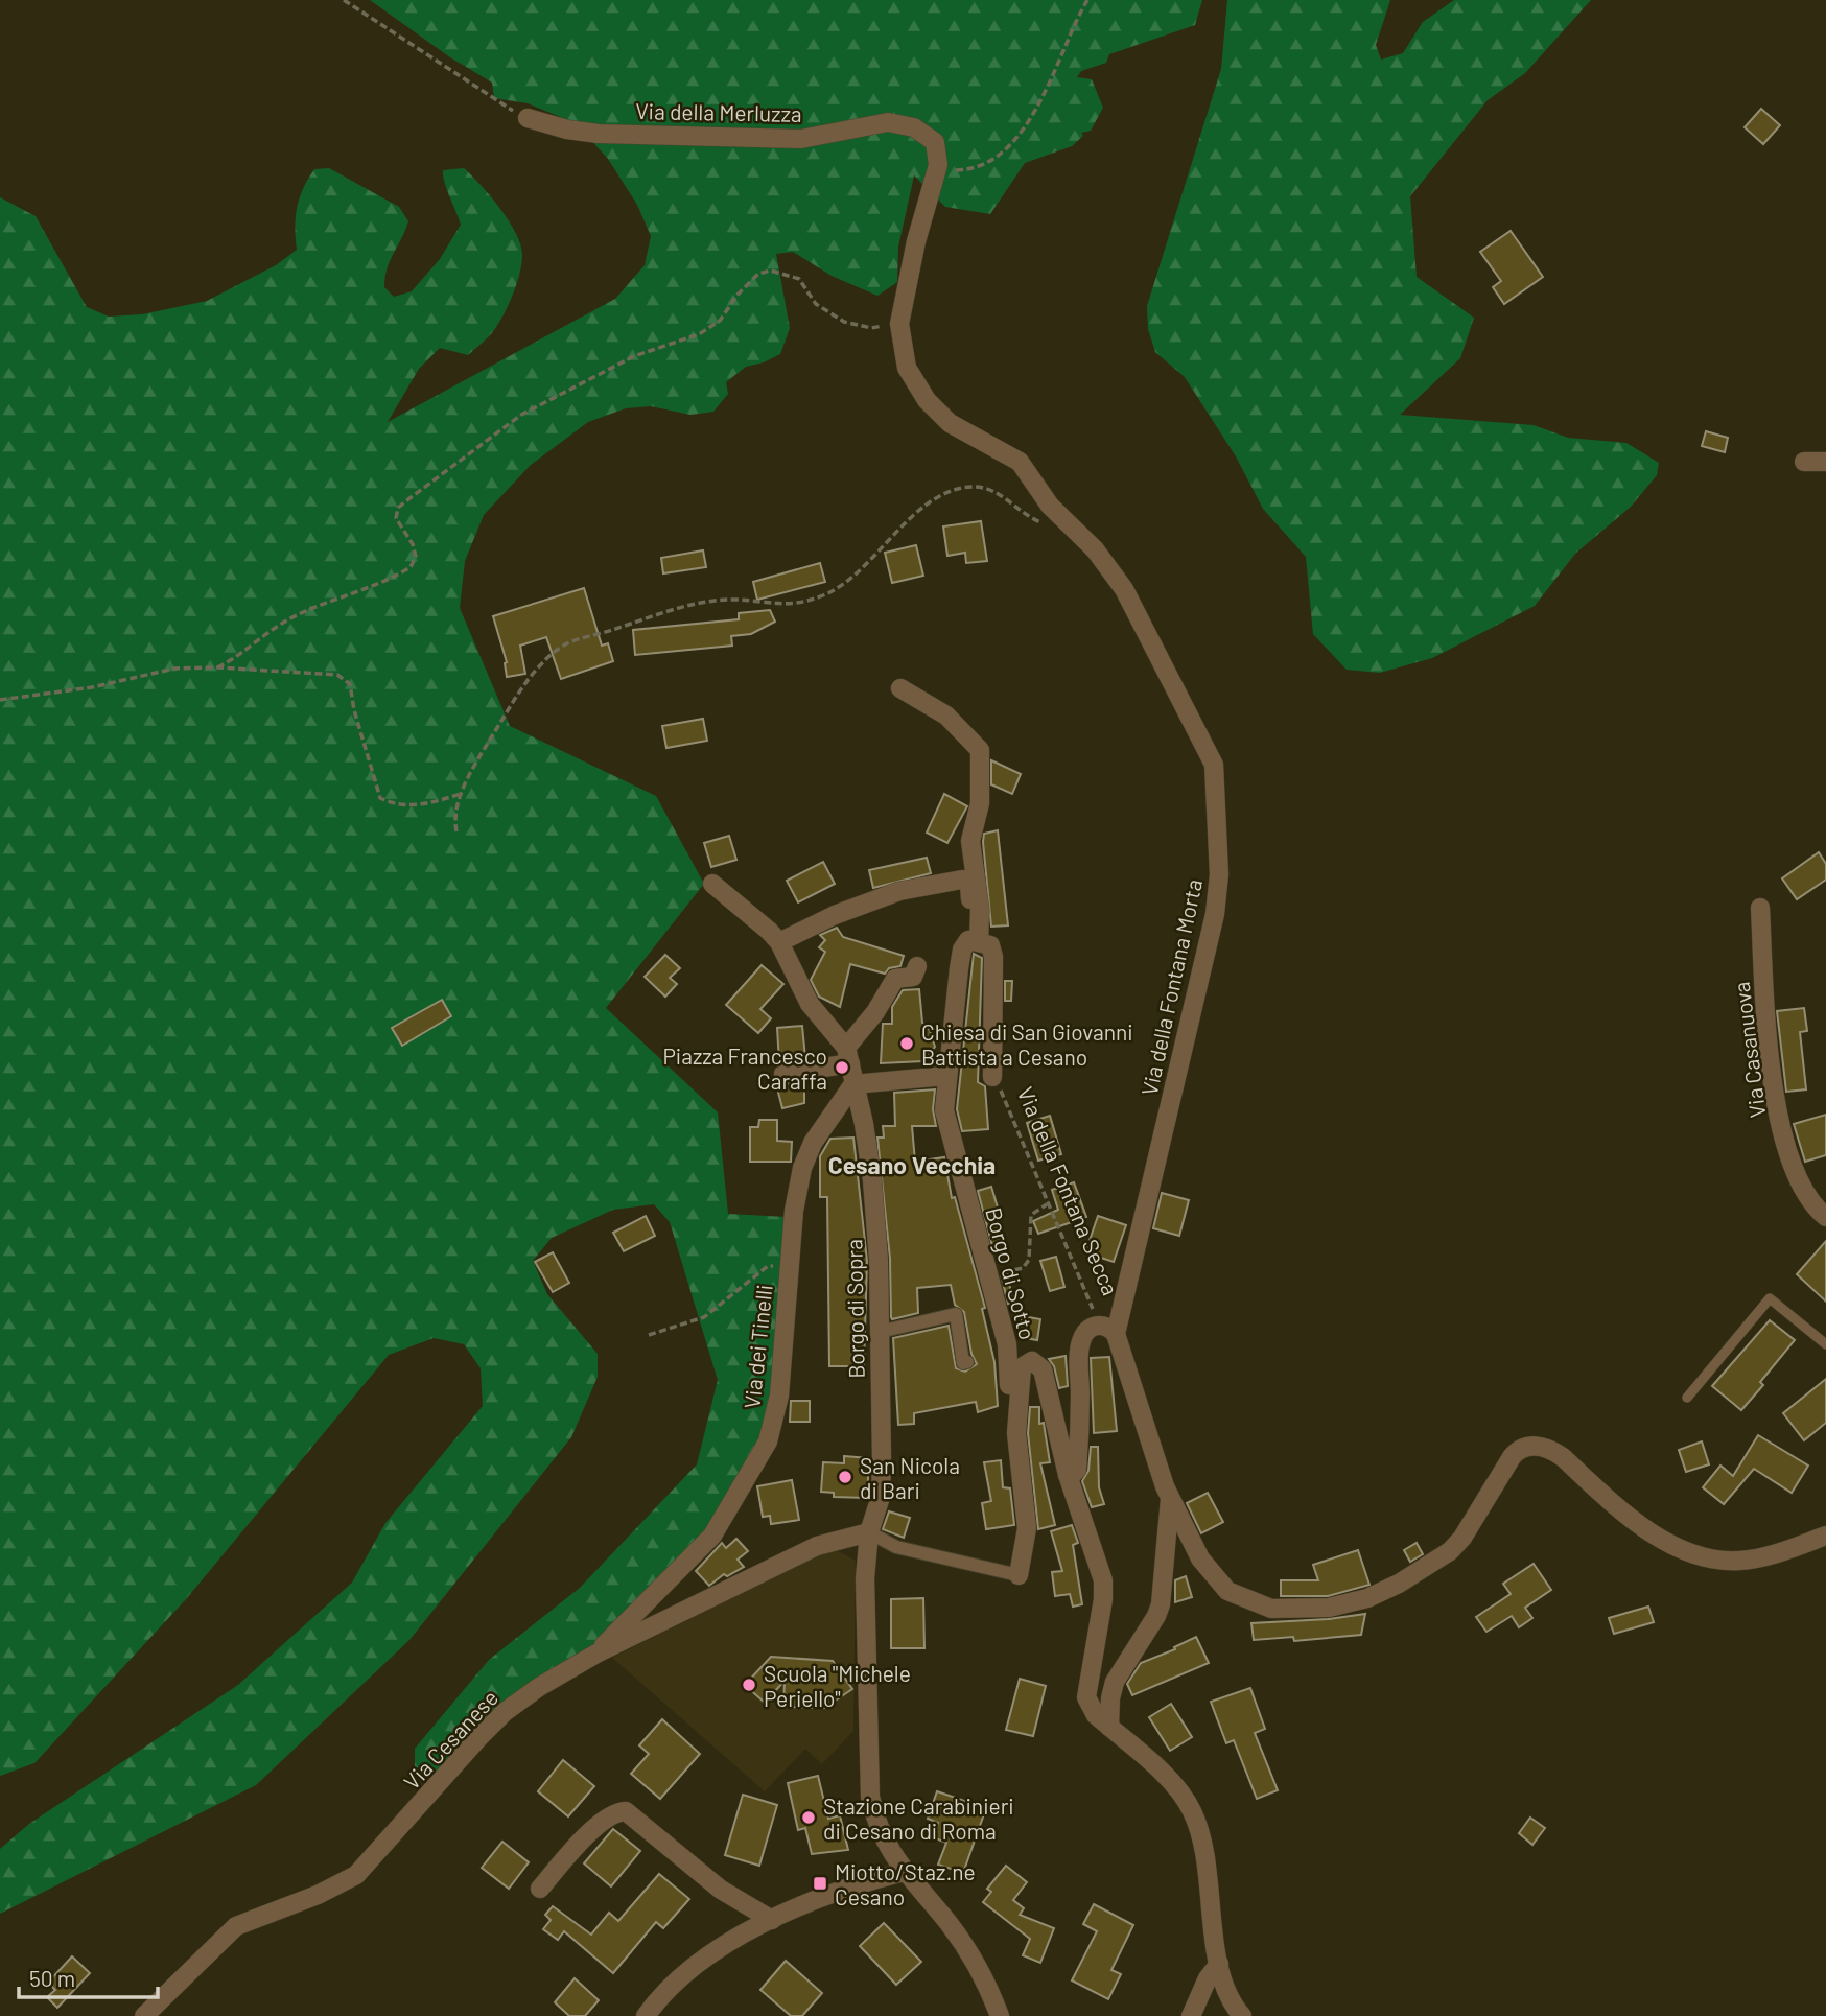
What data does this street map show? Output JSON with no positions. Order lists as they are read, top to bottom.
{
  "streets": {
    "street": [
      "Via della Merluzza",
      "Via della Fontana Morta",
      "Via Casanuova",
      "Via della Fontana Secca",
      "Borgo di Sotto",
      "Borgo di Sopra",
      "Via dei Tinelli",
      "Via Cesanese"
    ]
  },
  "crossings": [
    ["Via della Merluzza", "Via della Fontana Morta"],
    ["Via della Fontana Morta", "Via della Fontana Secca"],
    ["Via della Fontana Secca", "Borgo di Sotto"],
    ["Borgo di Sopra", "Via dei Tinelli"],
    ["Borgo di Sopra", "Via Cesanese"],
    ["Via dei Tinelli", "Via Cesanese"]
  ],
  "districts": ["Cesano Vecchia"],
  "places": {
    "other": [
      "Chiesa di San Giovanni Battista a Cesano",
      "Piazza Francesco Caraffa",
      "San Nicola di Bari",
      "Scuola \"Michele Periello\"",
      "Stazione Carabinieri di Cesano di Roma"
    ],
    "transit": ["Miotto/Staz.ne Cesano"]
  },
  "scale_bar": "50 m"
}
